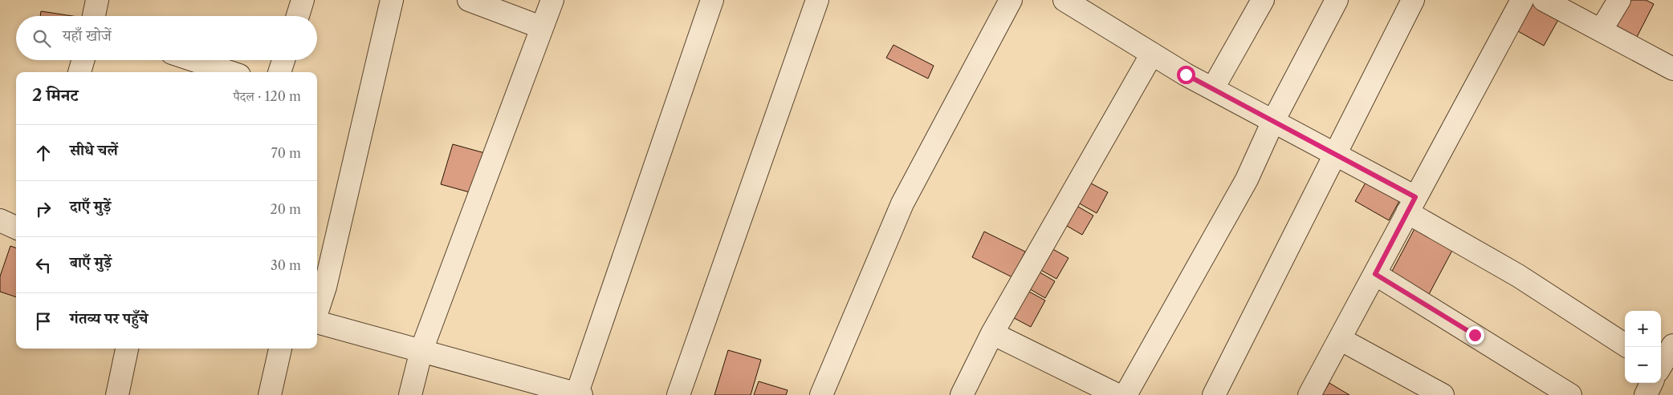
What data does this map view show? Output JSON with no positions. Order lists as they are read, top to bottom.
{
  "page": {
    "search": "यहाँ खोजें",
    "heading": ["2 मिनट", "पैदल · 120 m"],
    "list": [
      ["सीधे चलें", "70 m"],
      ["दाएँ मुड़ें", "20 m"],
      ["बाएँ मुड़ें", "30 m"],
      "गंतव्य पर पहुँचे"
    ],
    "map_buttons": ["+", "−"]
  }
}
